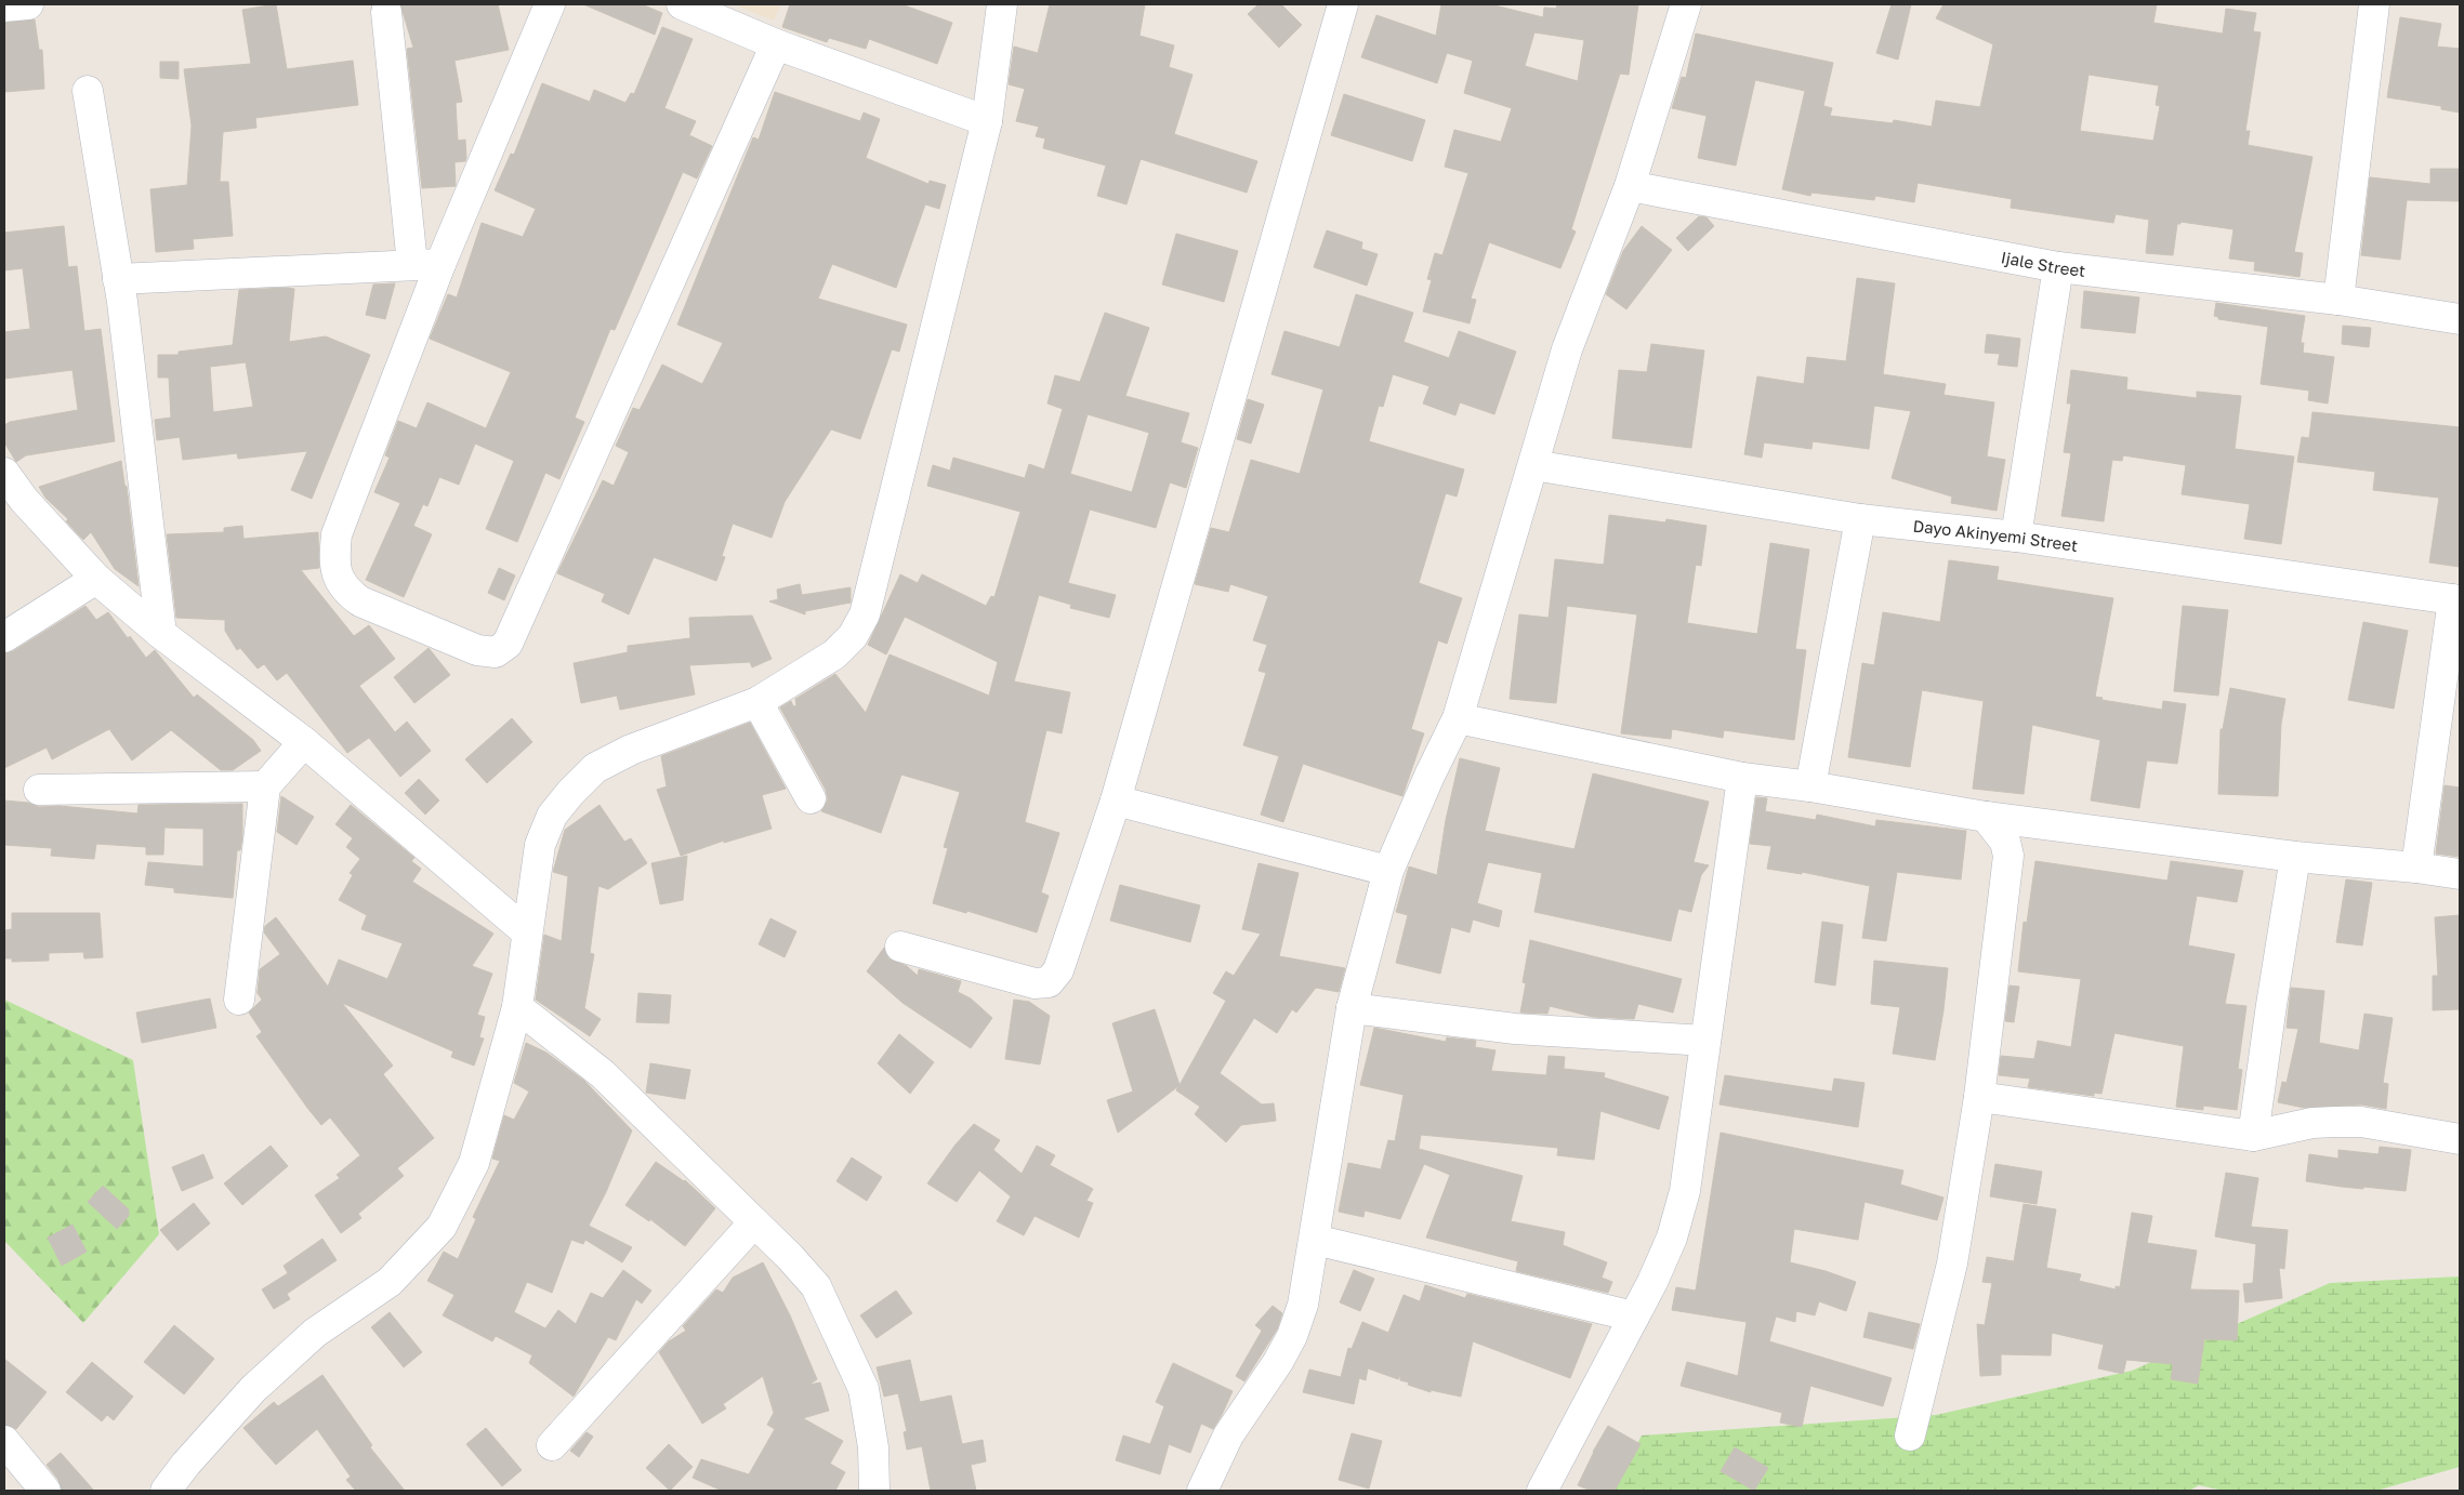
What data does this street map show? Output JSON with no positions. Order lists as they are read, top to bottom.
{
  "streets": {
    "street": ["Ijale Street", "Dayo Akinyemi Street"]
  }
}
